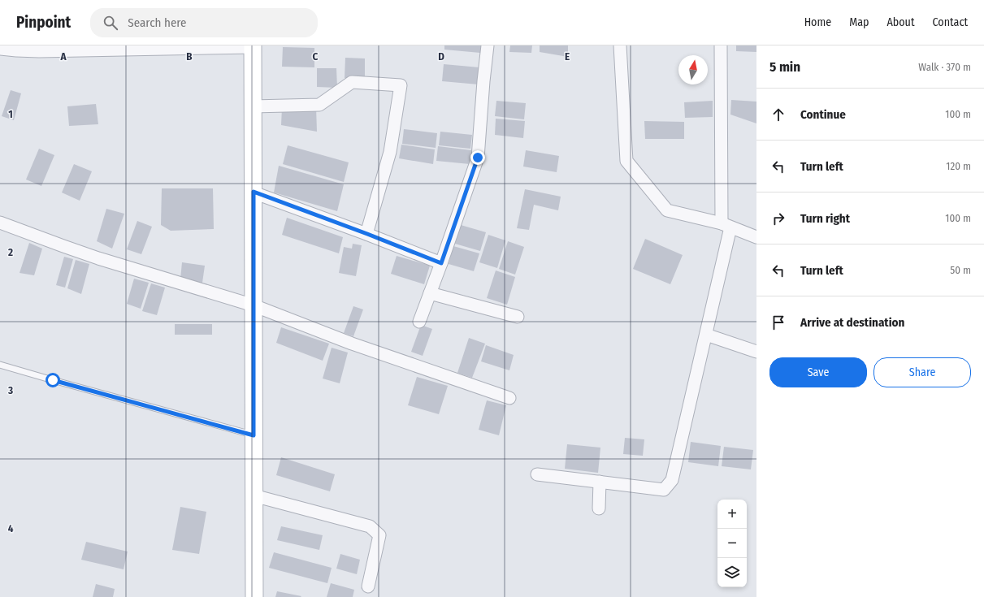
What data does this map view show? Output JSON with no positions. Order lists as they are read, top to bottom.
{
  "north": "top",
  "page": {
    "header": "Pinpoint",
    "search": "Search here",
    "nav": [
      "Home",
      "Map",
      "About",
      "Contact"
    ],
    "heading": ["5 min", "Walk · 370 m"],
    "list": [
      ["Continue", "100 m"],
      ["Turn left", "120 m"],
      ["Turn right", "100 m"],
      ["Turn left", "50 m"],
      "Arrive at destination"
    ],
    "buttons": ["Save", "Share"],
    "map_buttons": ["+", "−"]
  },
  "grid": {
    "columns": [
      "A",
      "B",
      "C",
      "D",
      "E"
    ],
    "rows": [
      "1",
      "2",
      "3",
      "4"
    ]
  }
}
